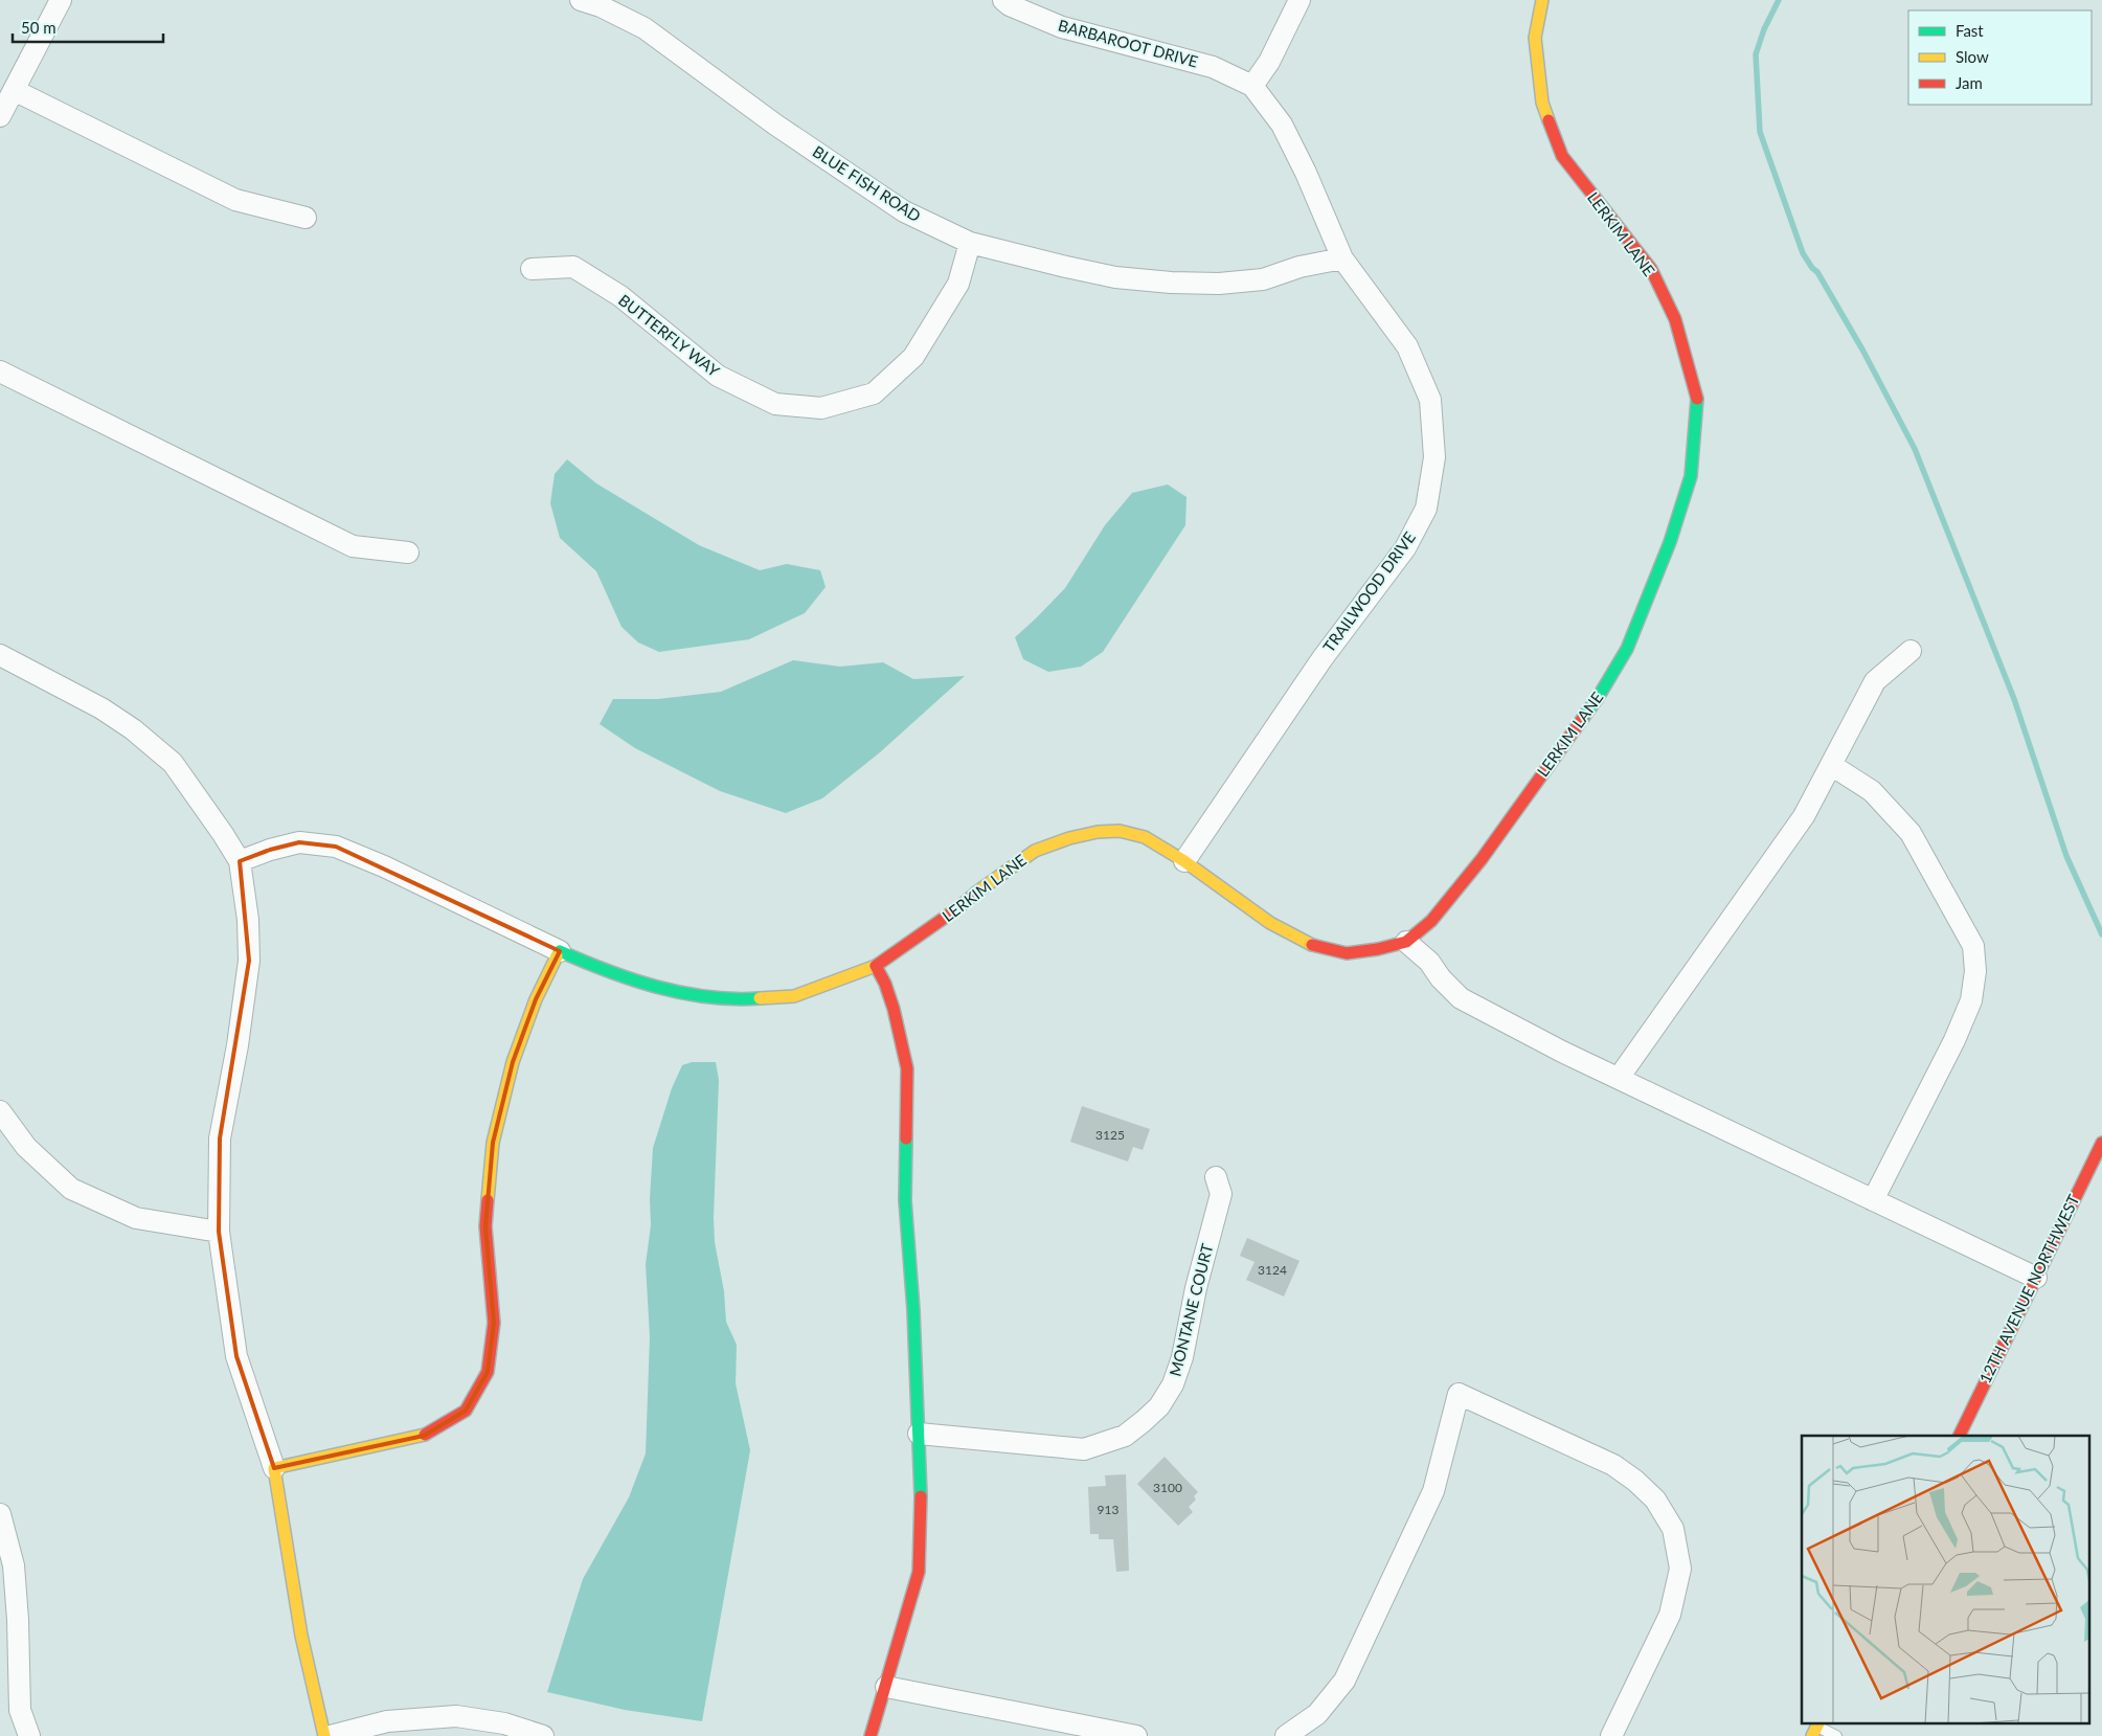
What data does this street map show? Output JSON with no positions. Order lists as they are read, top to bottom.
{
  "streets": {
    "street": [
      "BARBAROOT DRIVE",
      "BLUE FISH ROAD",
      "LERKIM LANE",
      "BUTTERFLY WAY",
      "TRAILWOOD DRIVE",
      "12TH AVENUE NORTHWEST",
      "MONTANE COURT"
    ]
  },
  "crossings": [
    ["BARBAROOT DRIVE", "TRAILWOOD DRIVE"],
    ["BLUE FISH ROAD", "BUTTERFLY WAY"],
    ["BLUE FISH ROAD", "TRAILWOOD DRIVE"],
    ["LERKIM LANE", "TRAILWOOD DRIVE"]
  ],
  "house_numbers": [
    "3125",
    "3124",
    "3100",
    "913"
  ],
  "legend": ["Fast", "Slow", "Jam"],
  "scale_bar": "50 m"
}
